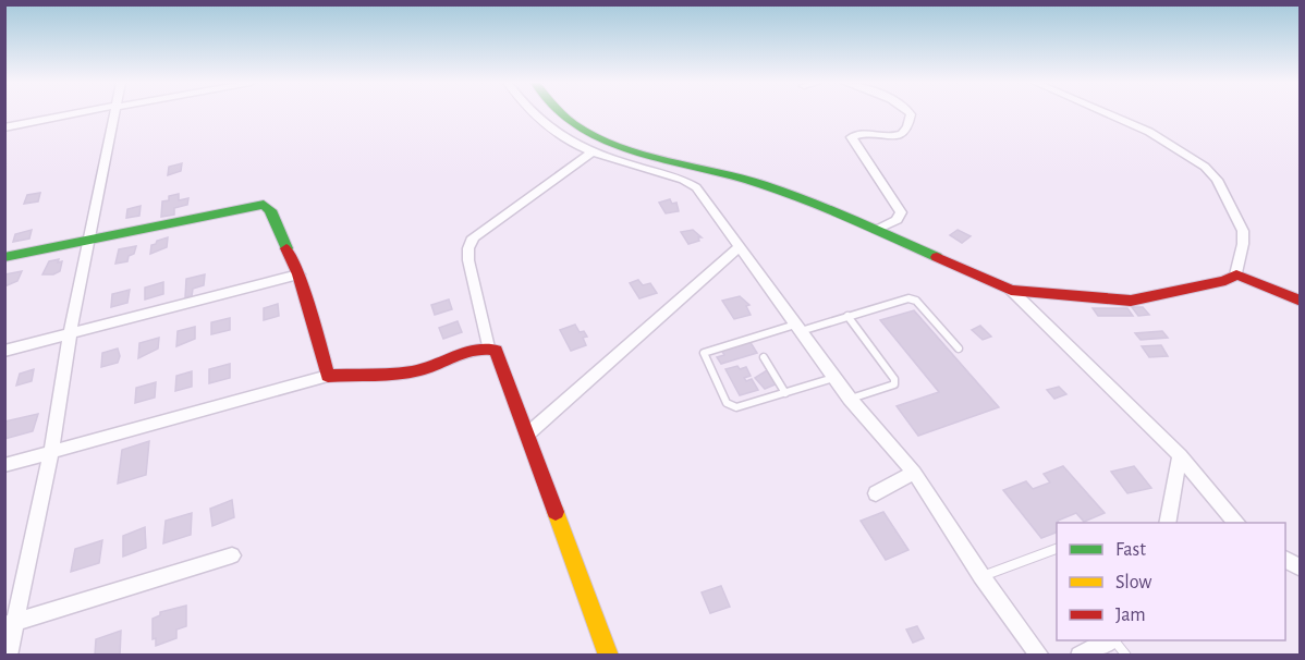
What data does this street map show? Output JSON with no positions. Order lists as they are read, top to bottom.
{
  "legend": ["Fast", "Slow", "Jam"]
}
